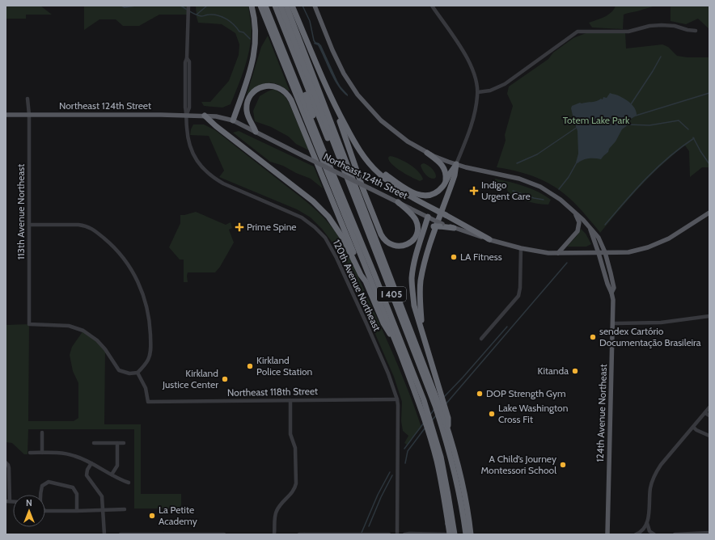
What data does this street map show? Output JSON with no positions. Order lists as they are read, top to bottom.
{
  "streets": {
    "highway": ["I 405"],
    "main road": ["Northeast 124th Street", "124th Avenue Northeast"],
    "street": ["113th Avenue Northeast", "120th Avenue Northeast", "Northeast 118th Street"]
  },
  "crossings": [
    ["Northeast 124th Street", "113th Avenue Northeast"],
    ["Northeast 124th Street", "120th Avenue Northeast"],
    ["113th Avenue Northeast", "Northeast 118th Street"],
    ["120th Avenue Northeast", "Northeast 118th Street"]
  ],
  "parks": ["Totem Lake Park"],
  "places": {
    "health": ["Indigo Urgent Care", "Prime Spine"],
    "other": [
      "LA Fitness",
      "sendex Cartório Documentação Brasileira",
      "Kirkland Police Station",
      "Kitanda",
      "Kirkland Justice Center",
      "DOP Strength Gym",
      "Lake Washington Cross Fit",
      "A Child’s Journey Montessori School",
      "La Petite Academy"
    ]
  },
  "north": "top"
}
